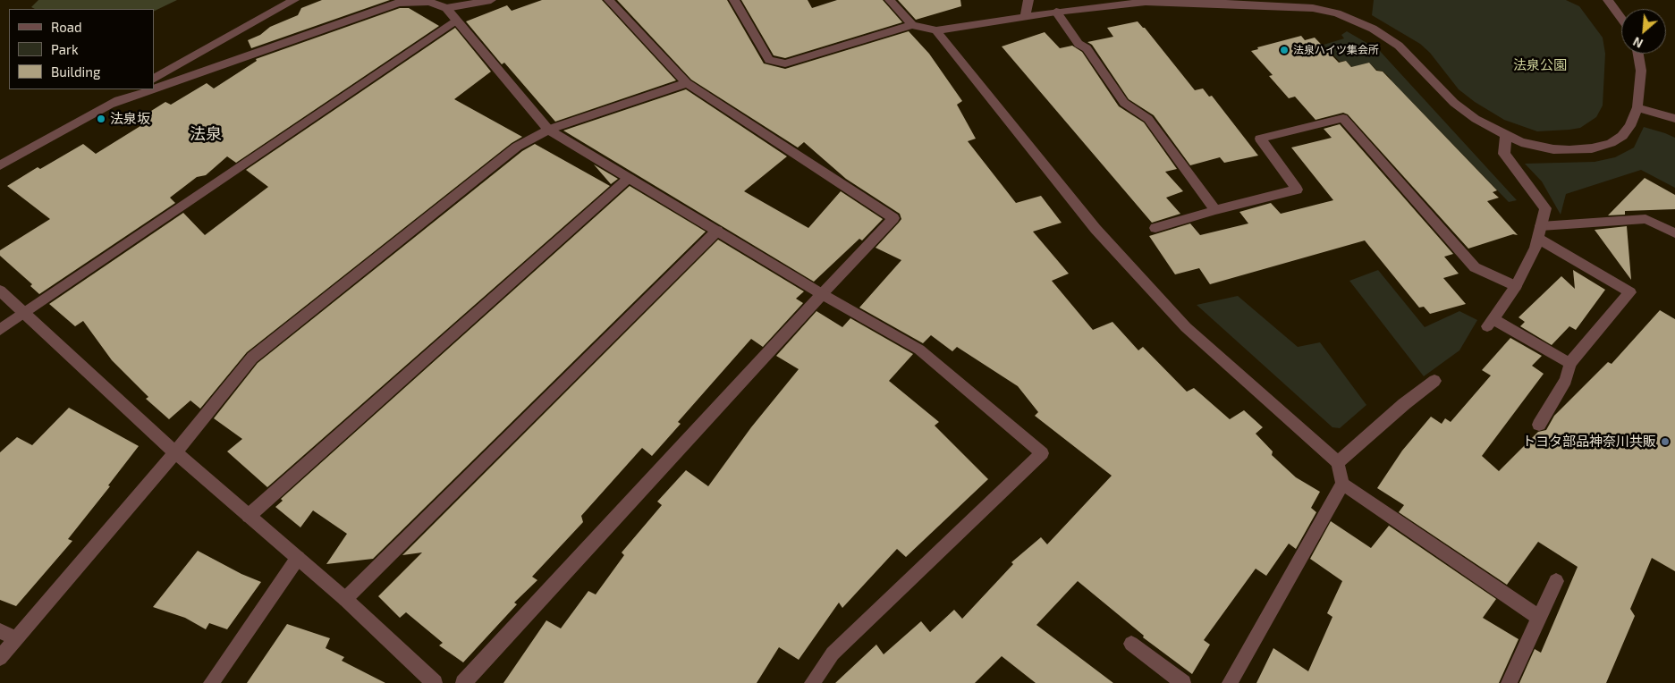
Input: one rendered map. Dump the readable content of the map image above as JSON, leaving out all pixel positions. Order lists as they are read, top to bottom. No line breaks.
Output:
{"districts":["法泉"],"parks":["法泉公園"],"places":["法泉ハイツ集会所","法泉坂","トヨタ部品神奈川共販"],"legend":["Road","Park","Building"],"north":"bottom left"}
